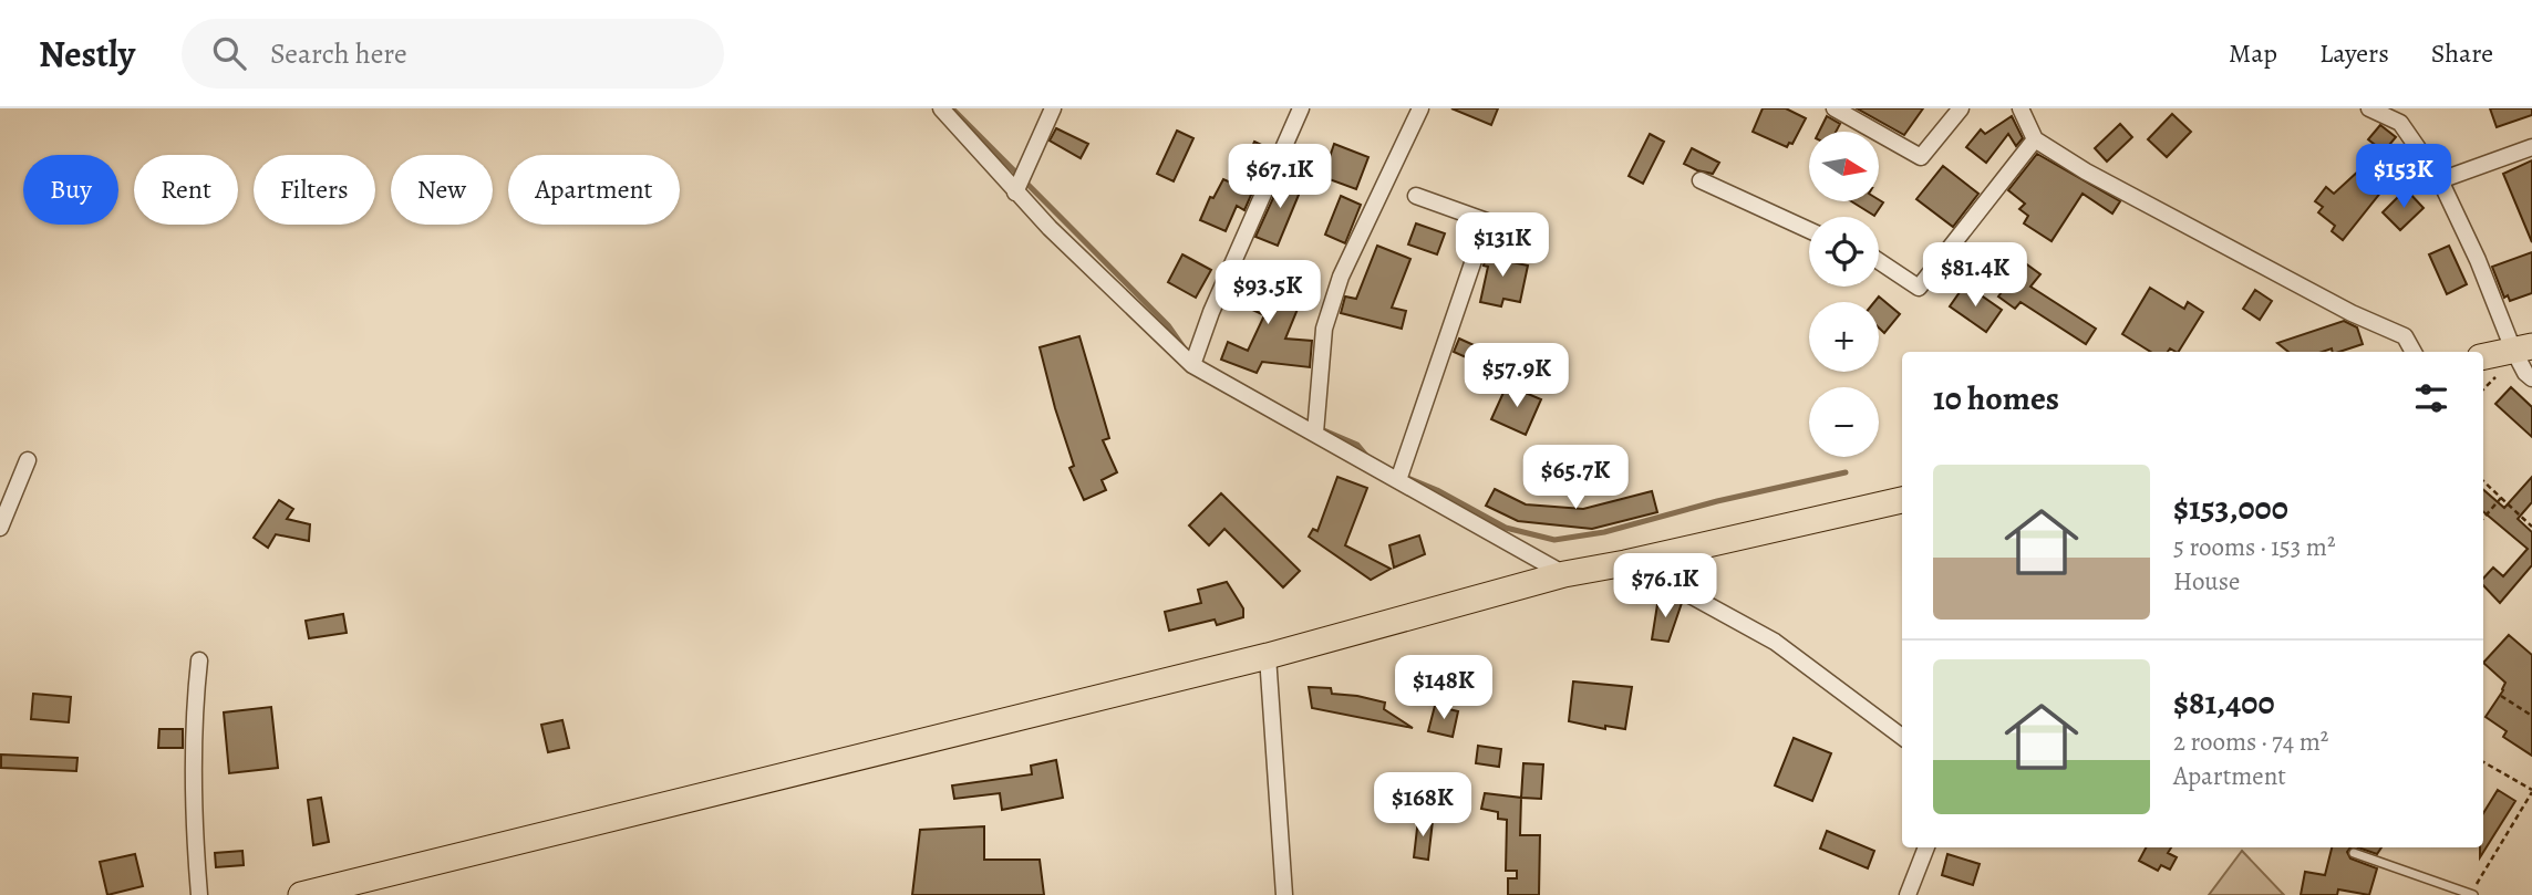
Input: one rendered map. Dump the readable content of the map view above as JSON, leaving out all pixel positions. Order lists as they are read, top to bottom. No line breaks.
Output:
{"north":"right","page":{"header":"Nestly","search":"Search here","nav":["Map","Layers","Share"],"map_buttons":["+","−"],"price":["$67.1K","$153K","$131K","$81.4K","$93.5K","$57.9K","$65.7K","$76.1K","$148K","$168K"],"chip":["Buy","Rent","Filters","New","Apartment"],"heading":"10 homes","list":[{"name":"$153,000","note":"5 rooms · 153 m² · House"},{"name":"$81,400","note":"2 rooms · 74 m² · Apartment"}]}}
